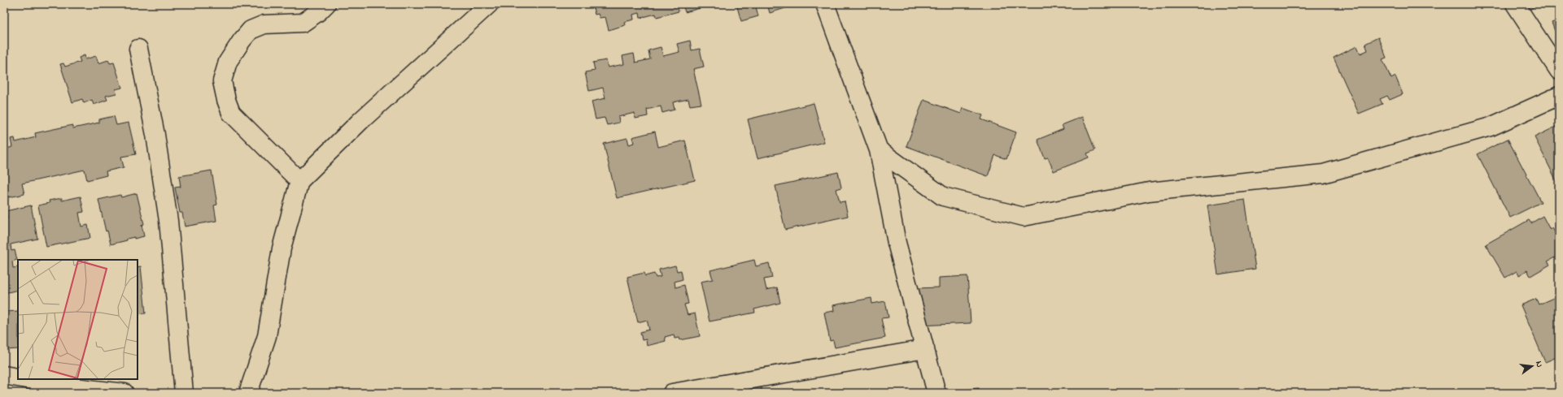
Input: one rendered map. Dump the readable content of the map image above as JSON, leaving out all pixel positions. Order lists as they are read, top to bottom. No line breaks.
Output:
{"north":"right"}
